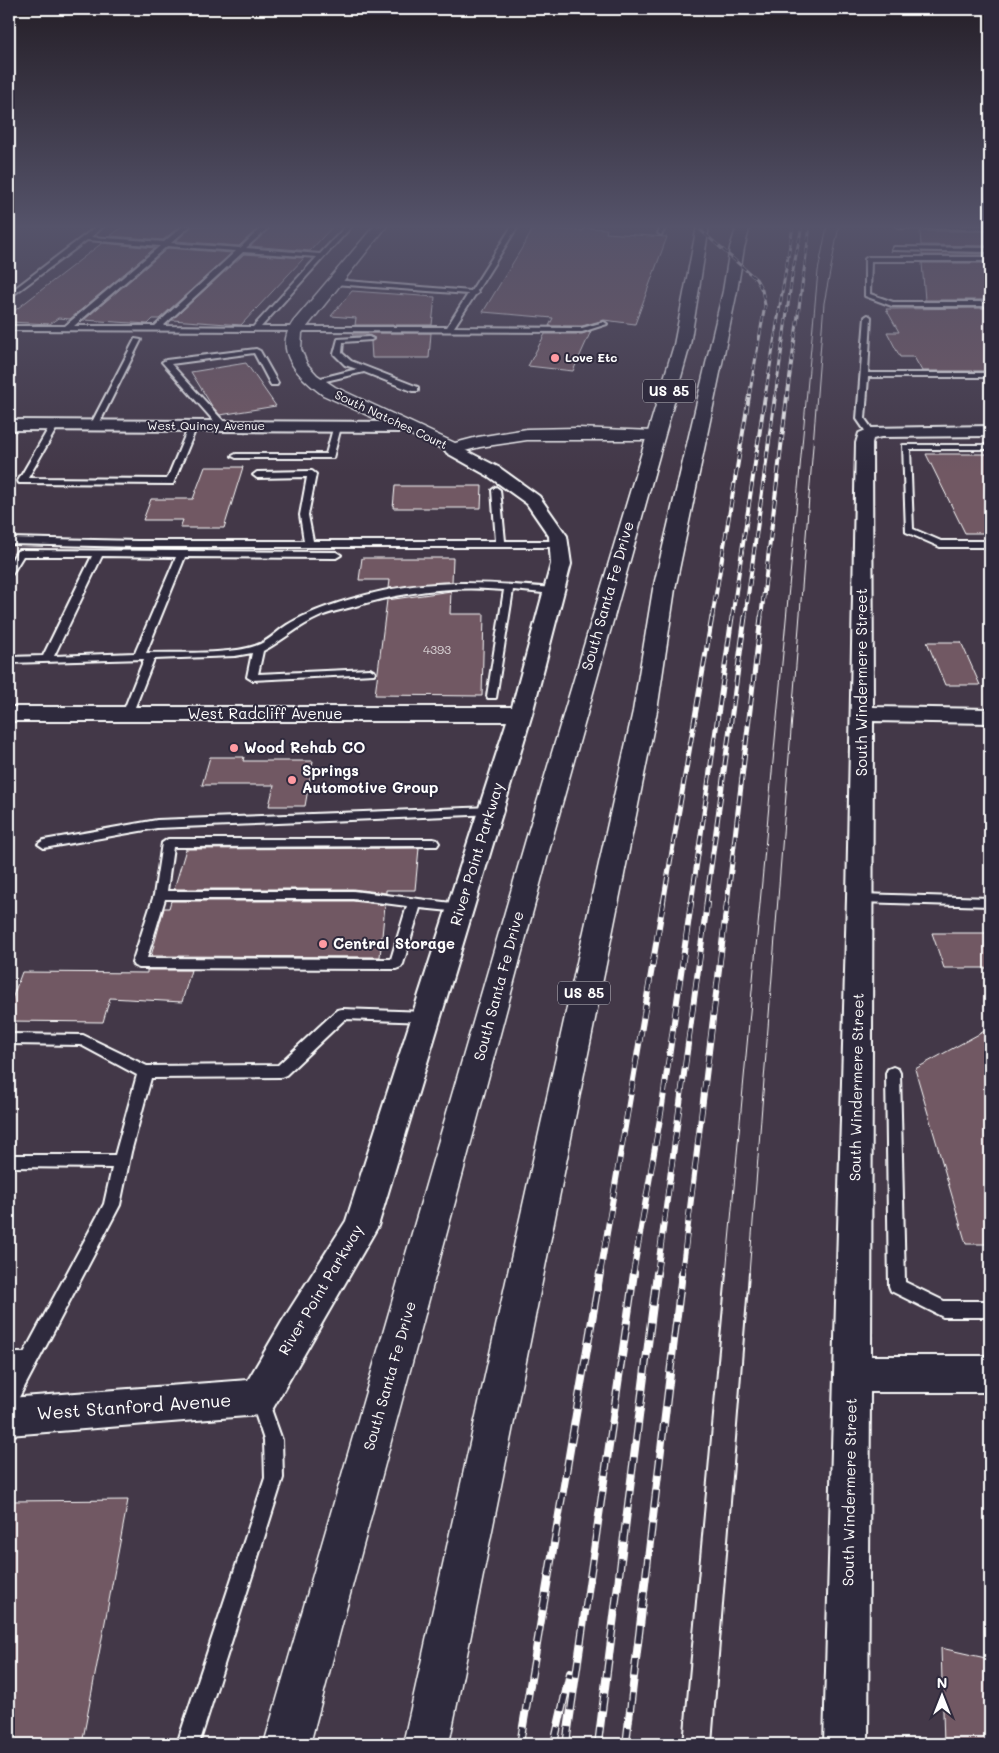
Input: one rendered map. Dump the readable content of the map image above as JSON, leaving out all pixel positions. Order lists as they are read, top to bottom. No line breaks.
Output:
{"streets":{"main road":["US 85","South Natches Court","South Santa Fe Drive"],"street":["West Quincy Avenue","South Windermere Street","West Radcliff Avenue","River Point Parkway","West Stanford Avenue"]},"crossings":[["South Natches Court","West Quincy Avenue"],["South Natches Court","River Point Parkway"],["West Radcliff Avenue","River Point Parkway"],["River Point Parkway","West Stanford Avenue"]],"places":["Love Etc","Wood Rehab CO","Springs Automotive Group","Central Storage"],"house_numbers":["4393"],"north":"top"}
